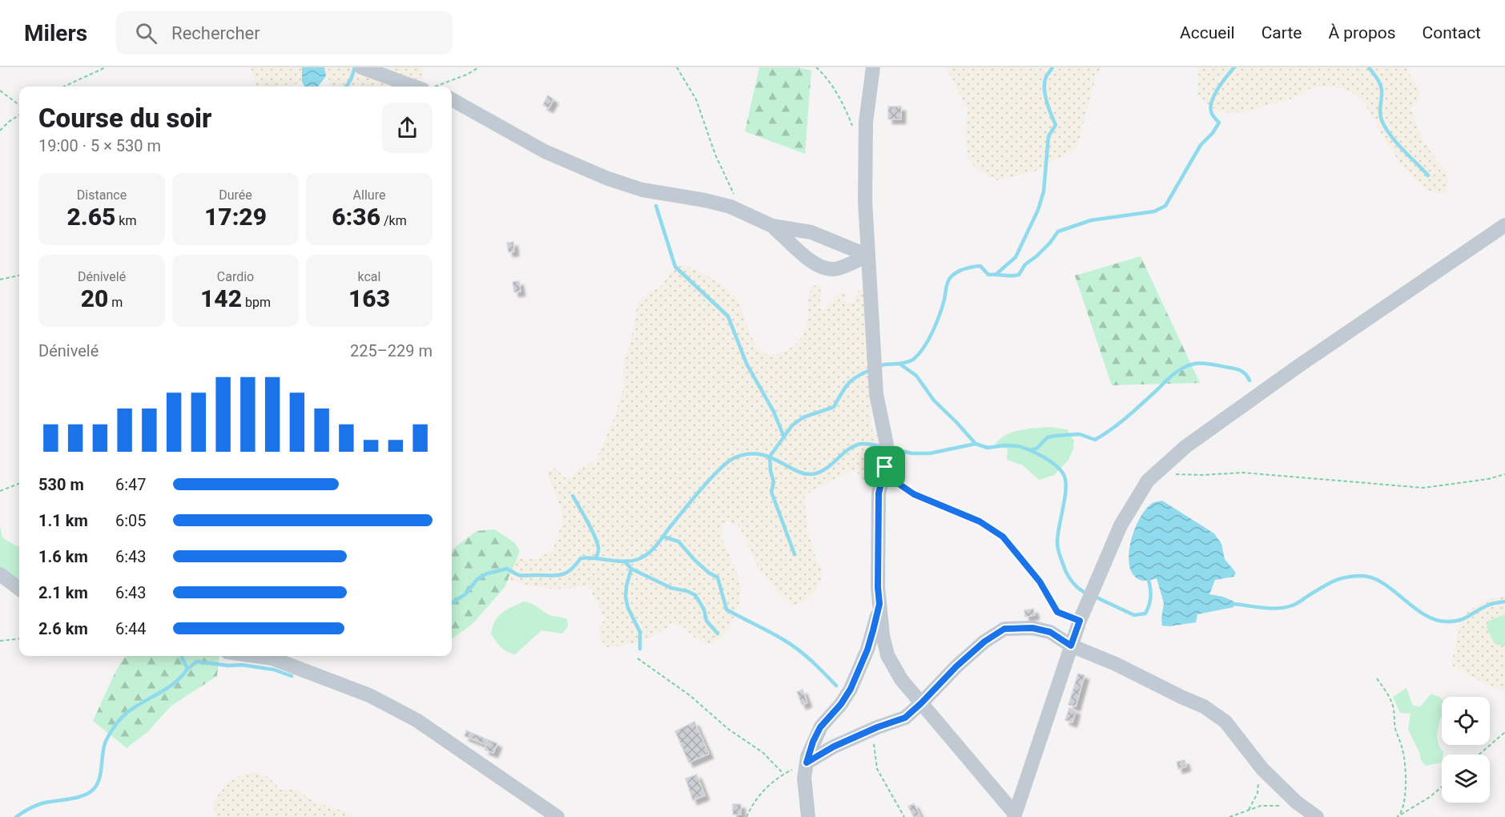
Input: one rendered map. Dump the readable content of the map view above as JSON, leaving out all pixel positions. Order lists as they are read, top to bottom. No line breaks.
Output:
{"page":{"header":"Milers","search":"Rechercher","nav":["Accueil","Carte","À propos","Contact"],"heading":["Course du soir","19:00 · 5 × 530 m"],"stats":[["Distance","2.65 km"],["Durée","17:29"],["Allure","6:36 /km"],["Dénivelé","20 m"],["Cardio","142 bpm"],["kcal","163"]],"chart":["Dénivelé","225–229 m"],"list":[{"name":"530 m","note":"6:47"},{"name":"1.1 km","note":"6:05"},{"name":"1.6 km","note":"6:43"},{"name":"2.1 km","note":"6:43"},{"name":"2.6 km","note":"6:44"}]}}
